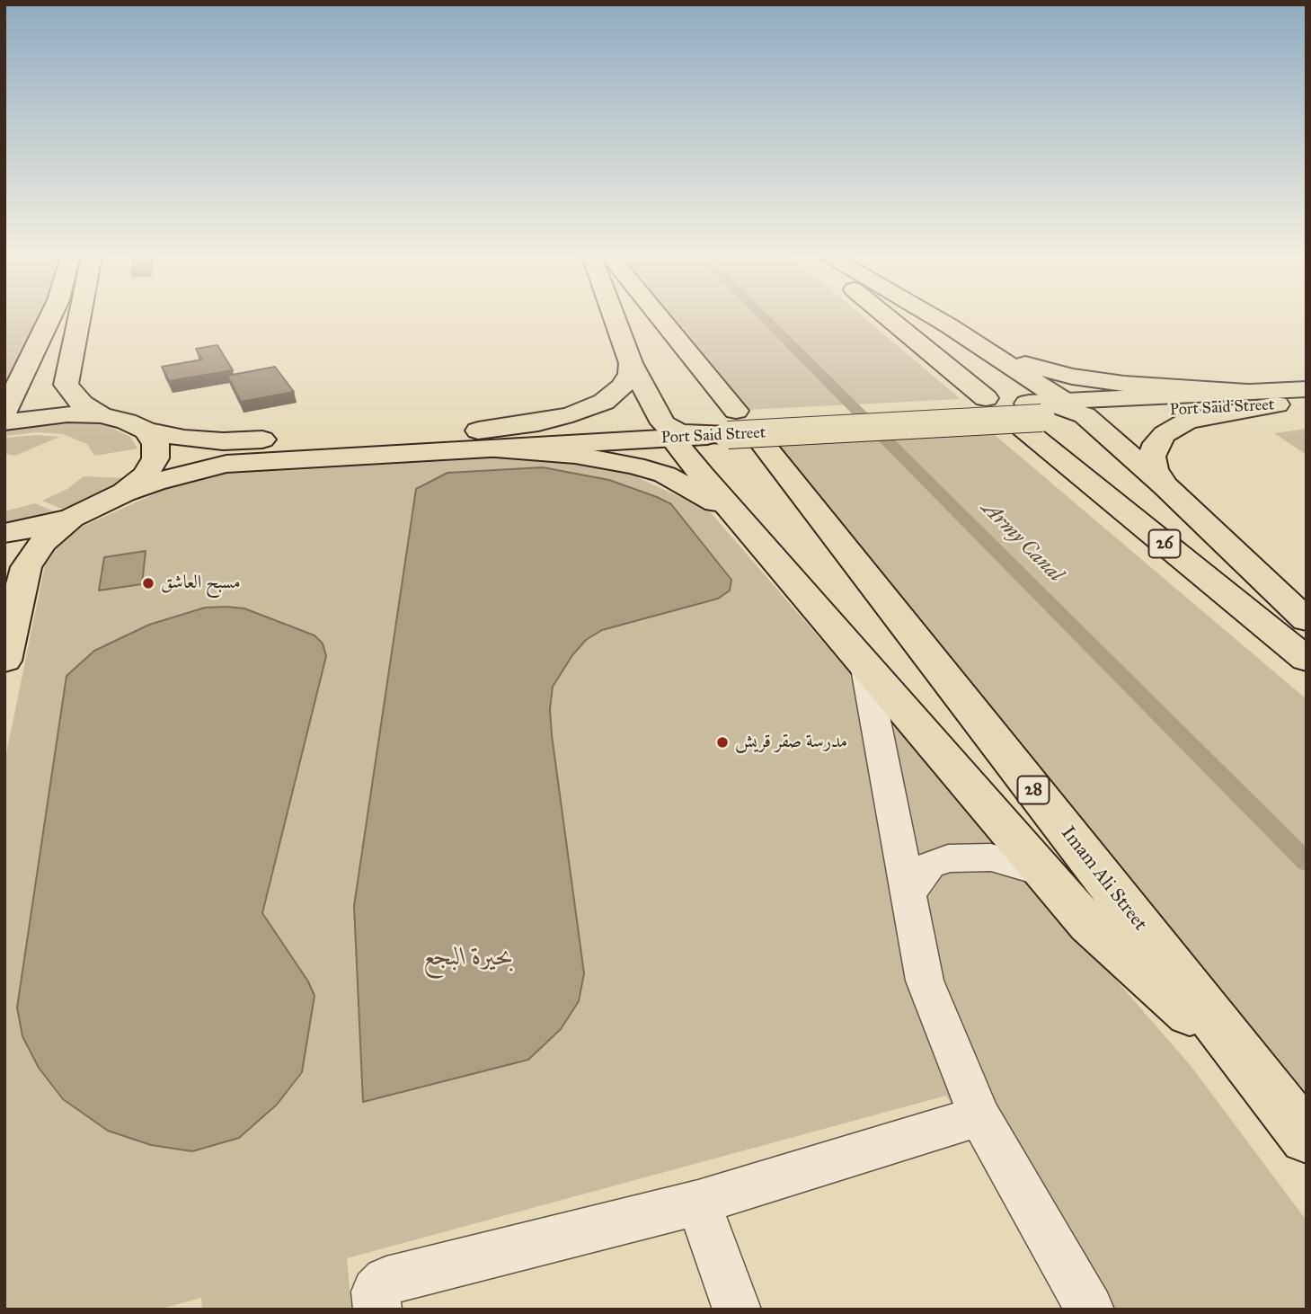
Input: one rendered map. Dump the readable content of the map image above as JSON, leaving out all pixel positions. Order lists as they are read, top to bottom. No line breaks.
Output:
{"streets":{"main road":["Port Said Street","26","28","Imam Ali Street"]},"crossings":[["Port Said Street","26"],["Port Said Street","Imam Ali Street"]],"water":["Army Canal","بحيرة البجع"],"places":["مسبح العاشق","مدرسة صقر قريش"]}
